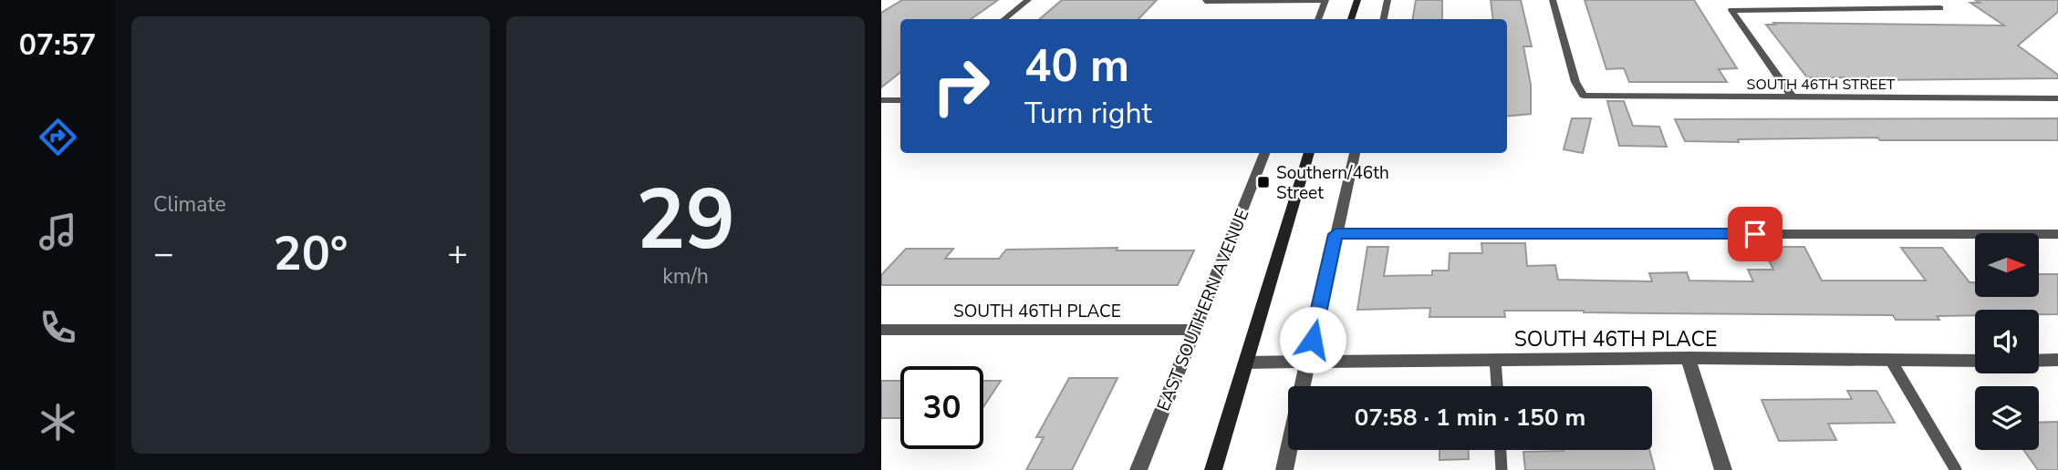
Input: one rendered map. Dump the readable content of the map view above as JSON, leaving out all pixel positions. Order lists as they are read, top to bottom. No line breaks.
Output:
{"streets":{"street":["SOUTH 46TH STREET","EAST SOUTHERN AVENUE","SOUTH 46TH PLACE"]},"crossings":[["EAST SOUTHERN AVENUE","SOUTH 46TH PLACE"]],"places":{"transit":["Southern/46th Street"]},"north":"right","page":{"tabs":"07:57","tile":["Climate",["29","km/h"]],"turn":["40 m","Turn right"],"heat":["−","20°","+"],"limit":"30","trip":"07:58 · 1 min · 150 m"}}
